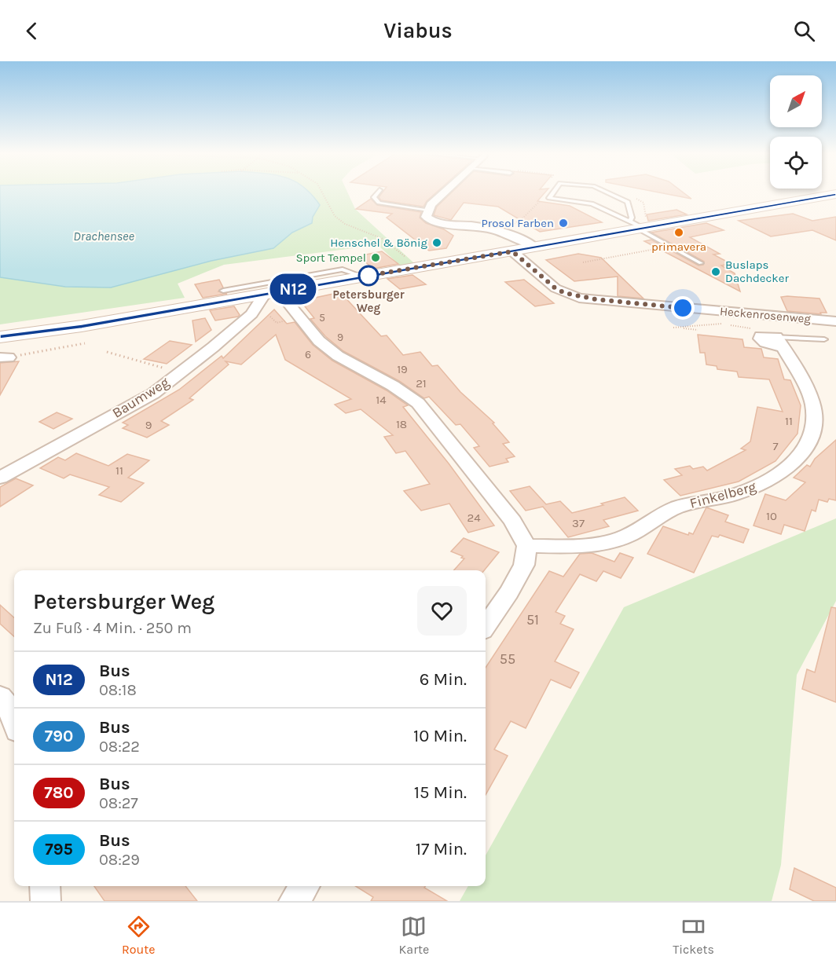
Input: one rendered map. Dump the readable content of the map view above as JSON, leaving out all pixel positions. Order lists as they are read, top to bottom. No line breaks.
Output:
{"streets":{"street":["Heckenrosenweg","Baumweg","Finkelberg"]},"water":["Drachensee"],"places":["Prosol Farben","primavera","Henschel & Bönig","Sport Tempel","Buslaps Dachdecker","Petersburger Weg"],"lines":["bus line N12"],"house_numbers":["5","9","6","19","21","14","11","18","9","7","11","10","24","37","51","55"],"north":"top right","page":{"header":"Viabus","on_map":"N12","heading":["Petersburger Weg","Zu Fuß · 4 Min. · 250 m"],"list":[{"mark":"N12","name":"Bus","note":"08:18","value":"6 Min."},{"mark":"790","name":"Bus","note":"08:22","value":"10 Min."},{"mark":"780","name":"Bus","note":"08:27","value":"15 Min."},{"mark":"795","name":"Bus","note":"08:29","value":"17 Min."}],"tabs":["Route","Karte","Tickets"]}}
